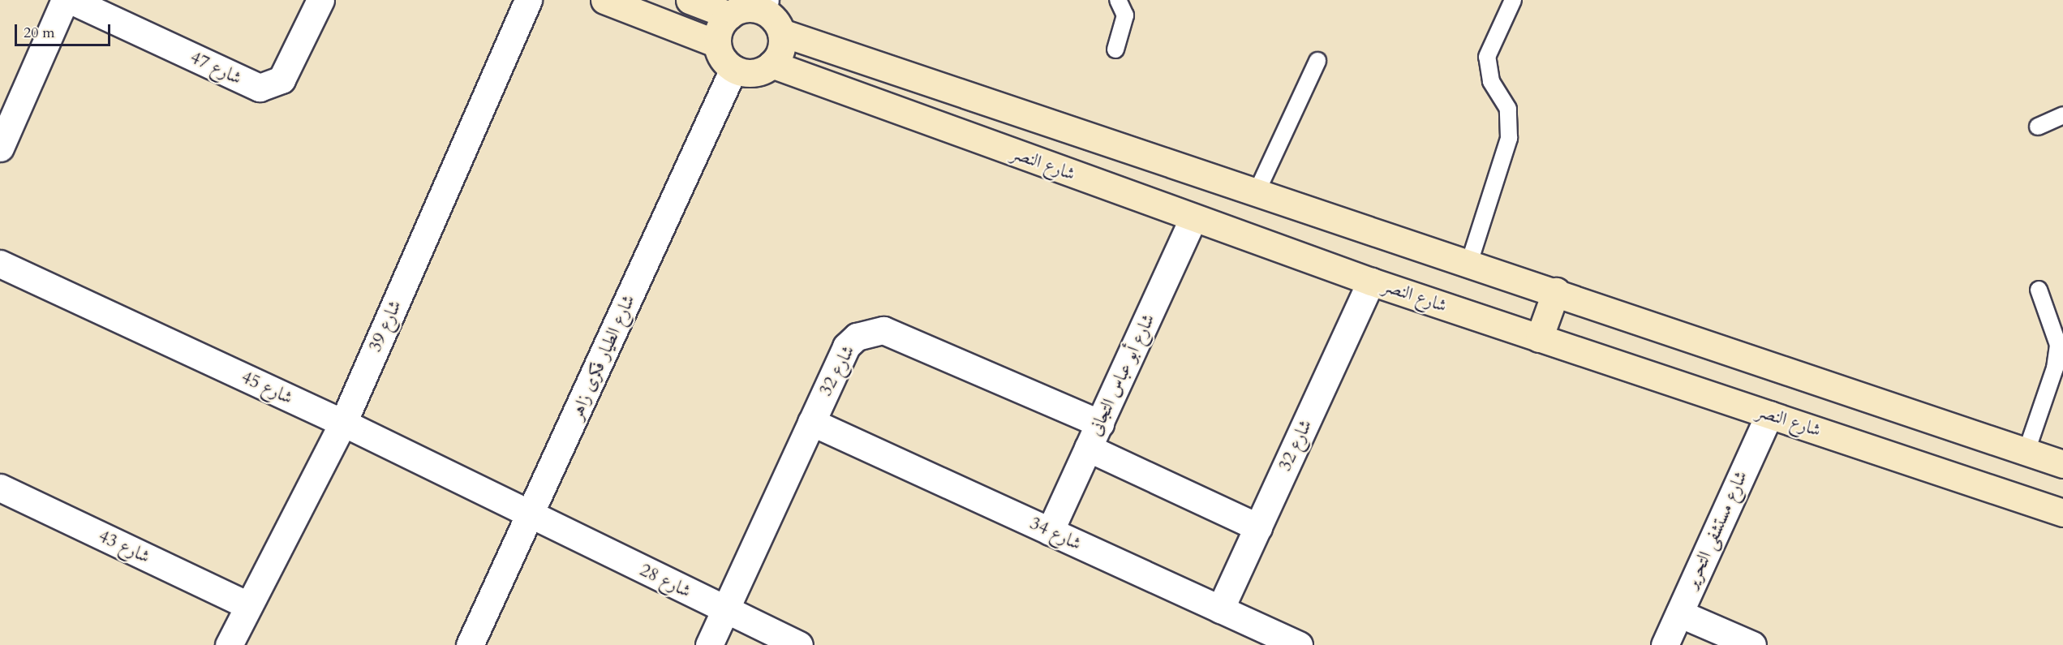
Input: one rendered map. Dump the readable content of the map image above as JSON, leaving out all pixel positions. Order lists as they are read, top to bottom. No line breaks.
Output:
{"streets":{"main road":["شارع النصر"],"street":["شارع 47","شارع 39","شارع الطيار فكرى زاهر","شارع 32","شارع أبو عباس التجانى","شارع 45","شارع مستشفى التحرير","شارع 34","شارع 43","شارع 28"]},"crossings":[["شارع النصر","شارع الطيار فكرى زاهر"],["شارع النصر","شارع 32"],["شارع النصر","شارع أبو عباس التجانى"],["شارع النصر","شارع مستشفى التحرير"],["شارع 39","شارع 45"],["شارع 39","شارع 43"],["شارع الطيار فكرى زاهر","شارع 45"],["شارع الطيار فكرى زاهر","شارع 28"],["شارع 32","شارع أبو عباس التجانى"],["شارع 32","شارع 34"],["شارع 32","شارع 28"],["شارع أبو عباس التجانى","شارع 34"],["شارع 45","شارع 28"]],"scale_bar":"20 m"}
